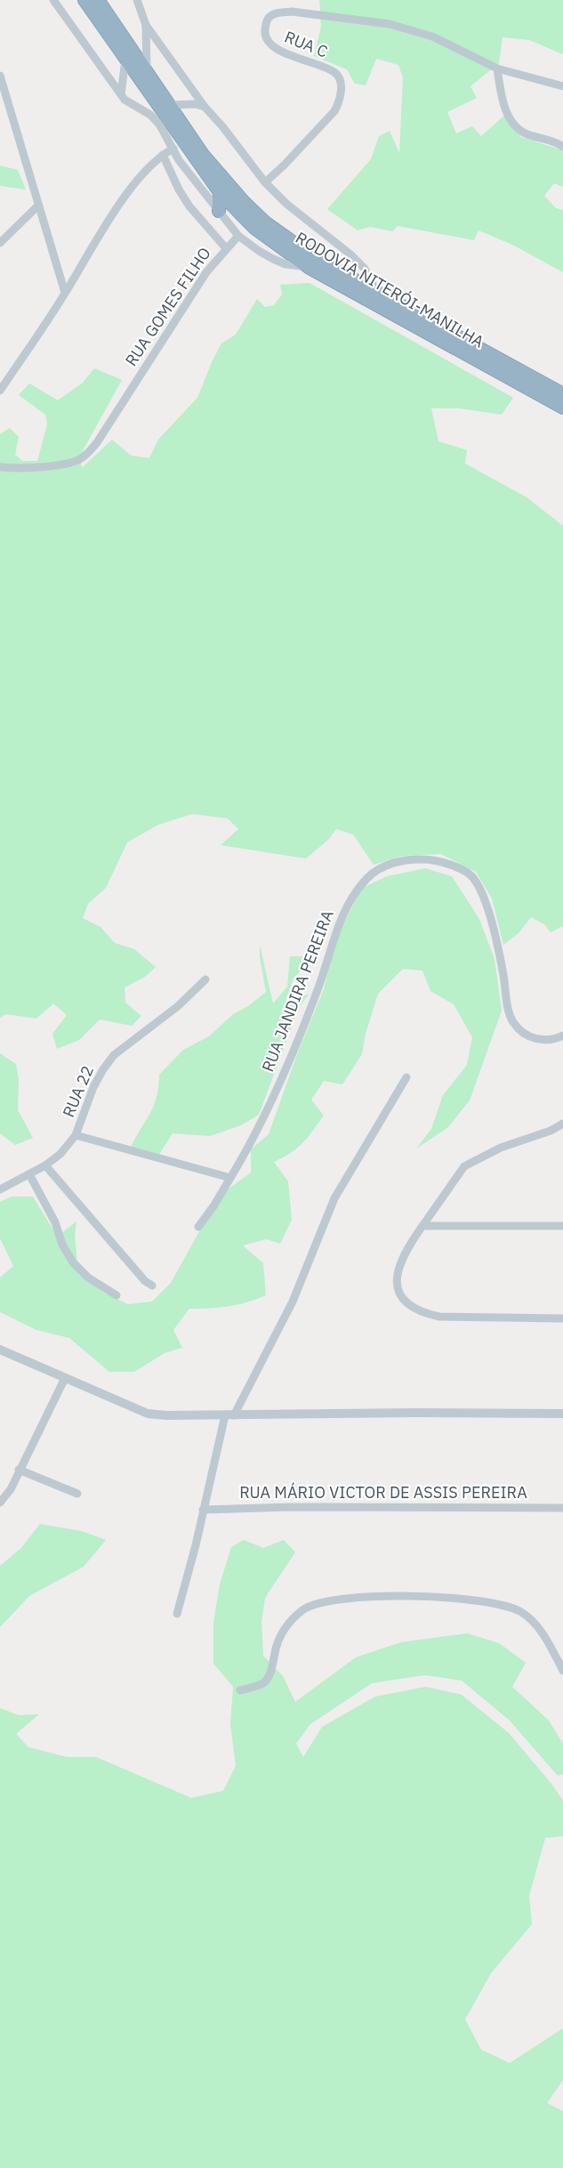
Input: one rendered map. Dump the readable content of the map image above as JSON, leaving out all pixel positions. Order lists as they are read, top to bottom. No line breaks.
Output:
{"streets":{"highway":["RODOVIA NITERÓI-MANILHA"],"street":["RUA C","RUA GOMES FILHO","RUA JANDIRA PEREIRA","RUA 22","RUA MÁRIO VICTOR DE ASSIS PEREIRA"]}}
